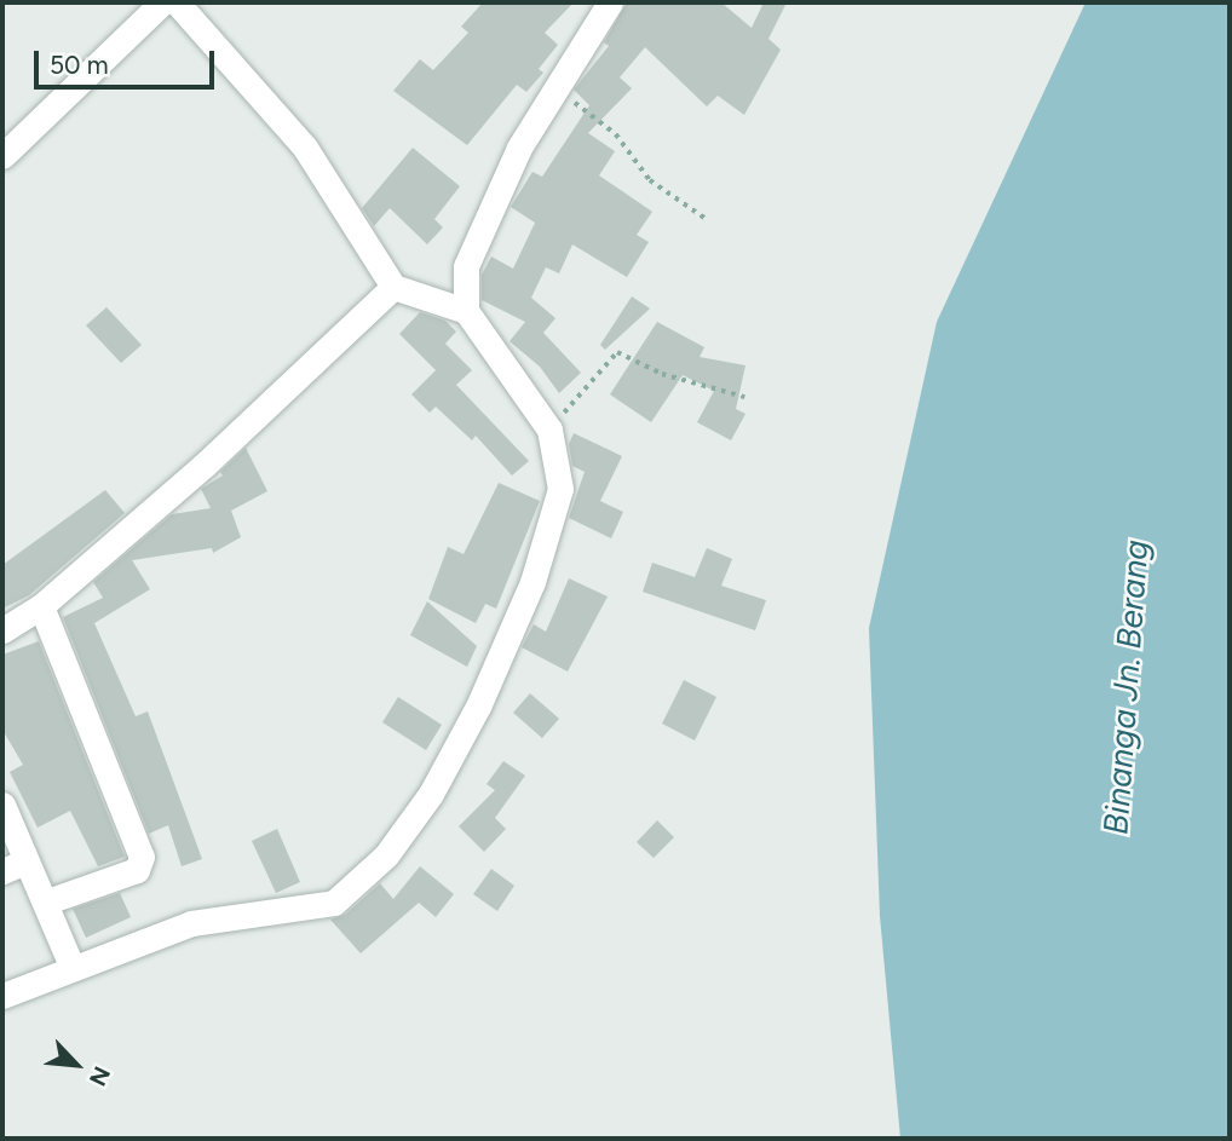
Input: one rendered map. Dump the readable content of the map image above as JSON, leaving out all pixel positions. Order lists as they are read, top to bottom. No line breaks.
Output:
{"water":["Binanga Jn. Berang"],"scale_bar":"50 m","north":"bottom right"}
